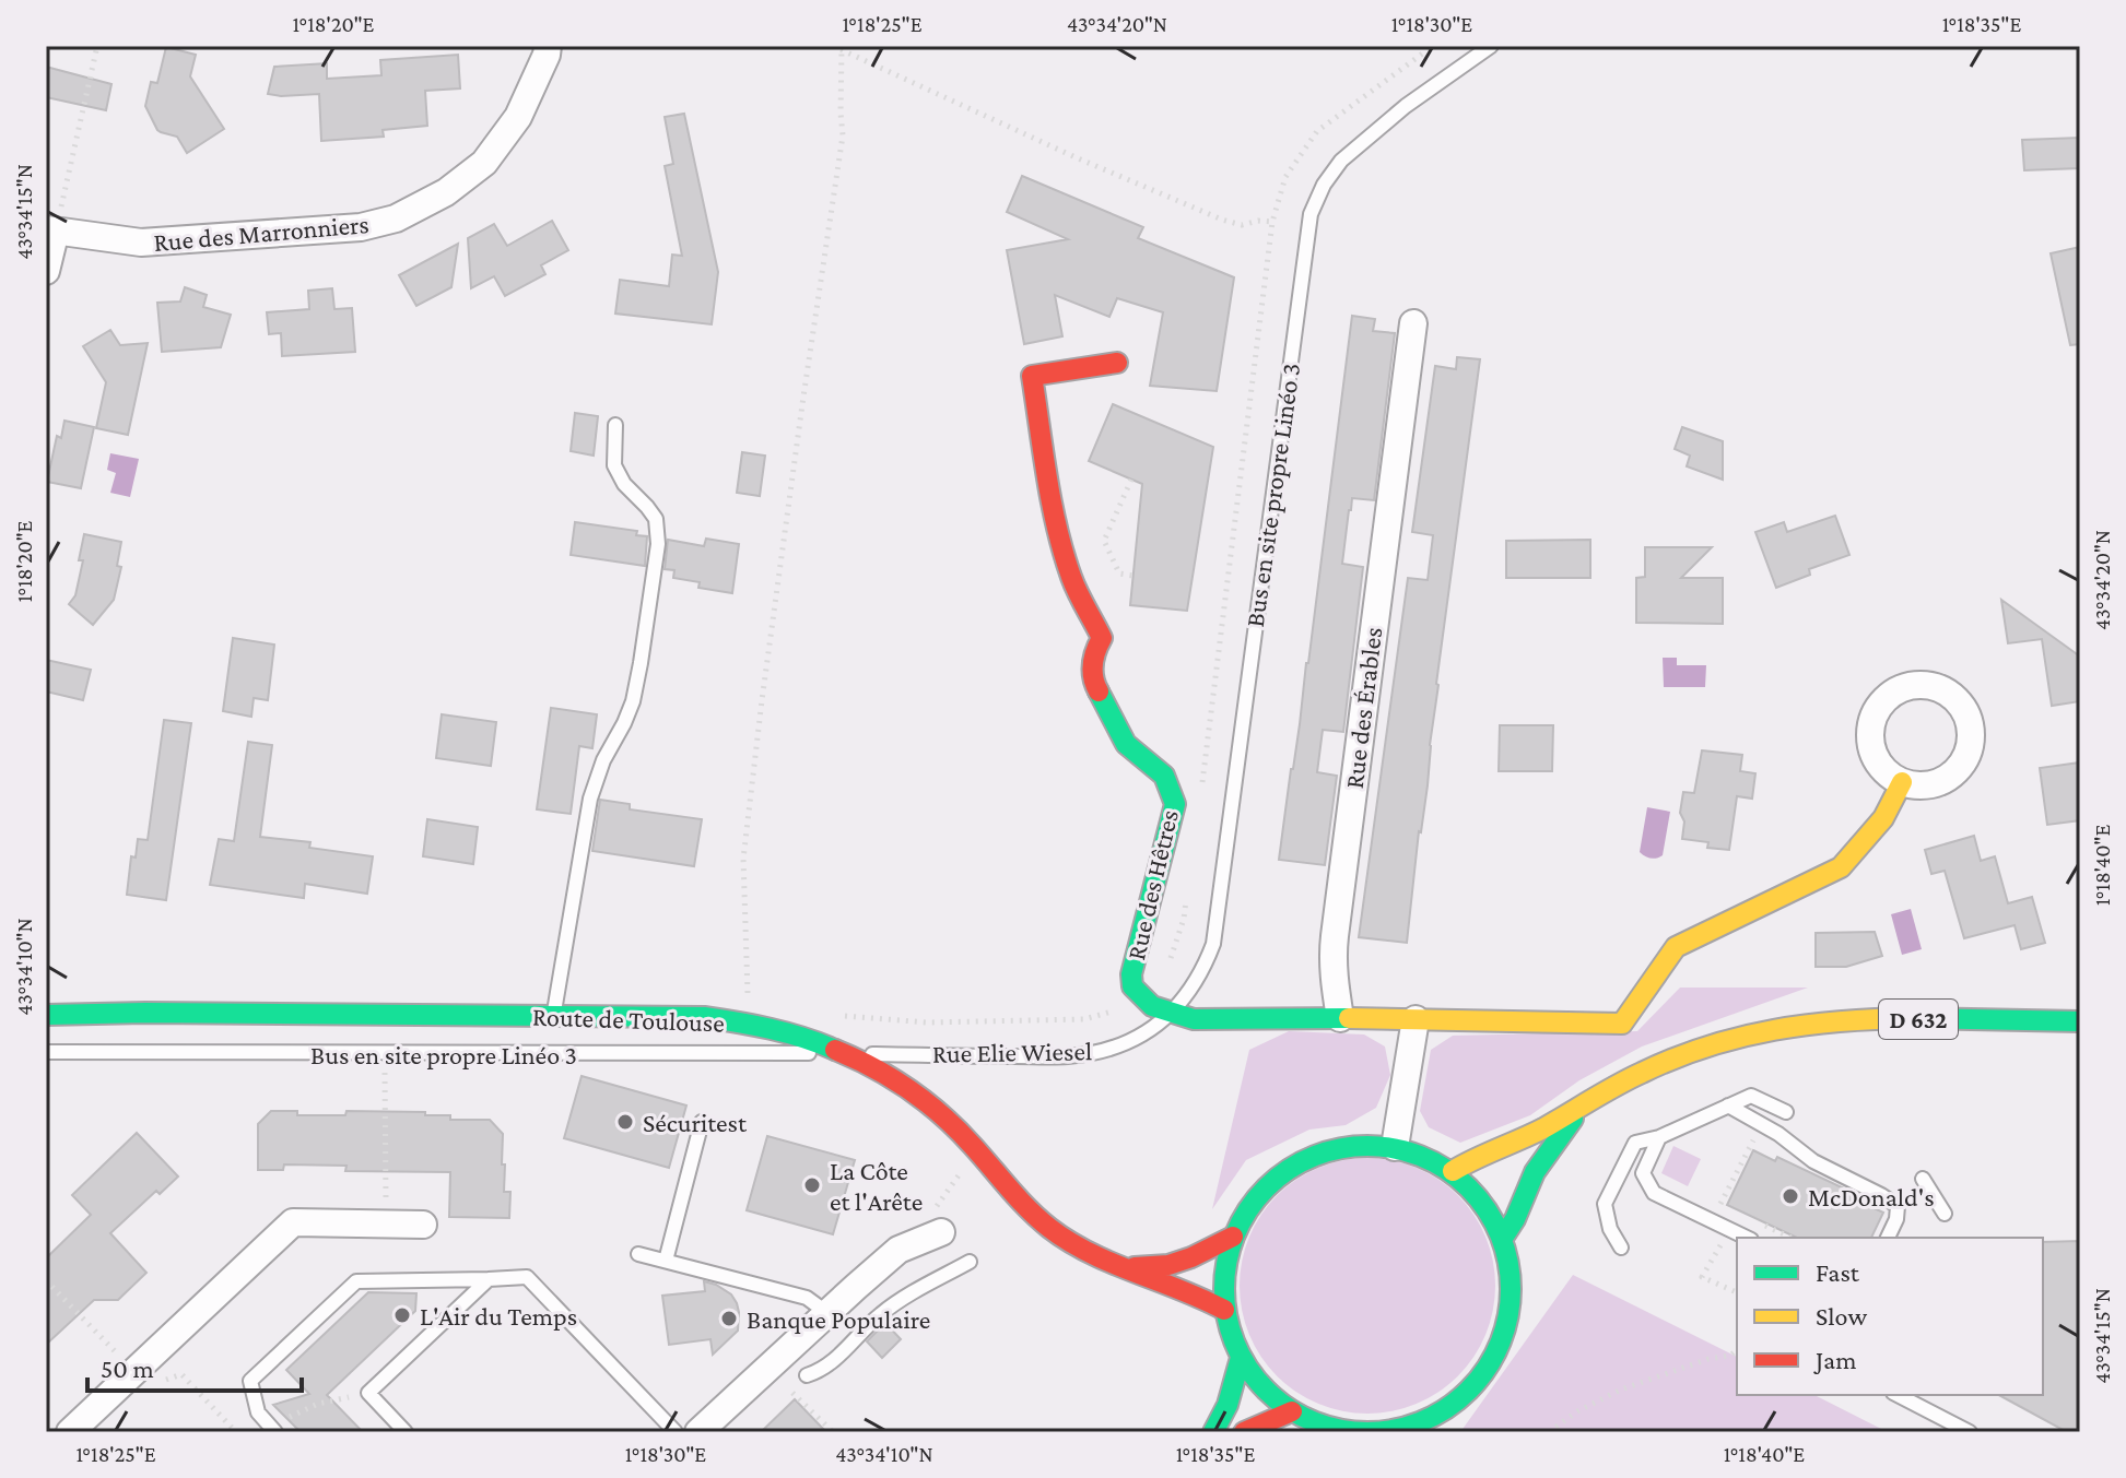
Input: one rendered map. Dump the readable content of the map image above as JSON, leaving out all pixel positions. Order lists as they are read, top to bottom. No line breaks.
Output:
{"streets":{"street":["Rue des Marronniers","Rue des Érables","Rue des Hêtres","Route de Toulouse","D 632"],"lane":["Bus en site propre Linéo 3","Rue Elie Wiesel"]},"crossings":[["Bus en site propre Linéo 3","Rue des Hêtres"],["Bus en site propre Linéo 3","Route de Toulouse"],["Bus en site propre Linéo 3","Rue Elie Wiesel"],["Rue des Érables","Rue des Hêtres"],["Rue des Hêtres","Rue Elie Wiesel"],["Route de Toulouse","D 632"],["Route de Toulouse","Rue Elie Wiesel"]],"places":["Sécuritest","La Côte et l'Arête","McDonald's","L'Air du Temps","Banque Populaire"],"legend":["Fast","Slow","Jam"],"scale_bar":"50 m","coordinates":["1°18'20\"E","1°18'25\"E","43°34'20\"N","1°18'30\"E","1°18'35\"E","43°34'15\"N","1°18'40\"E","43°34'10\"N"]}
